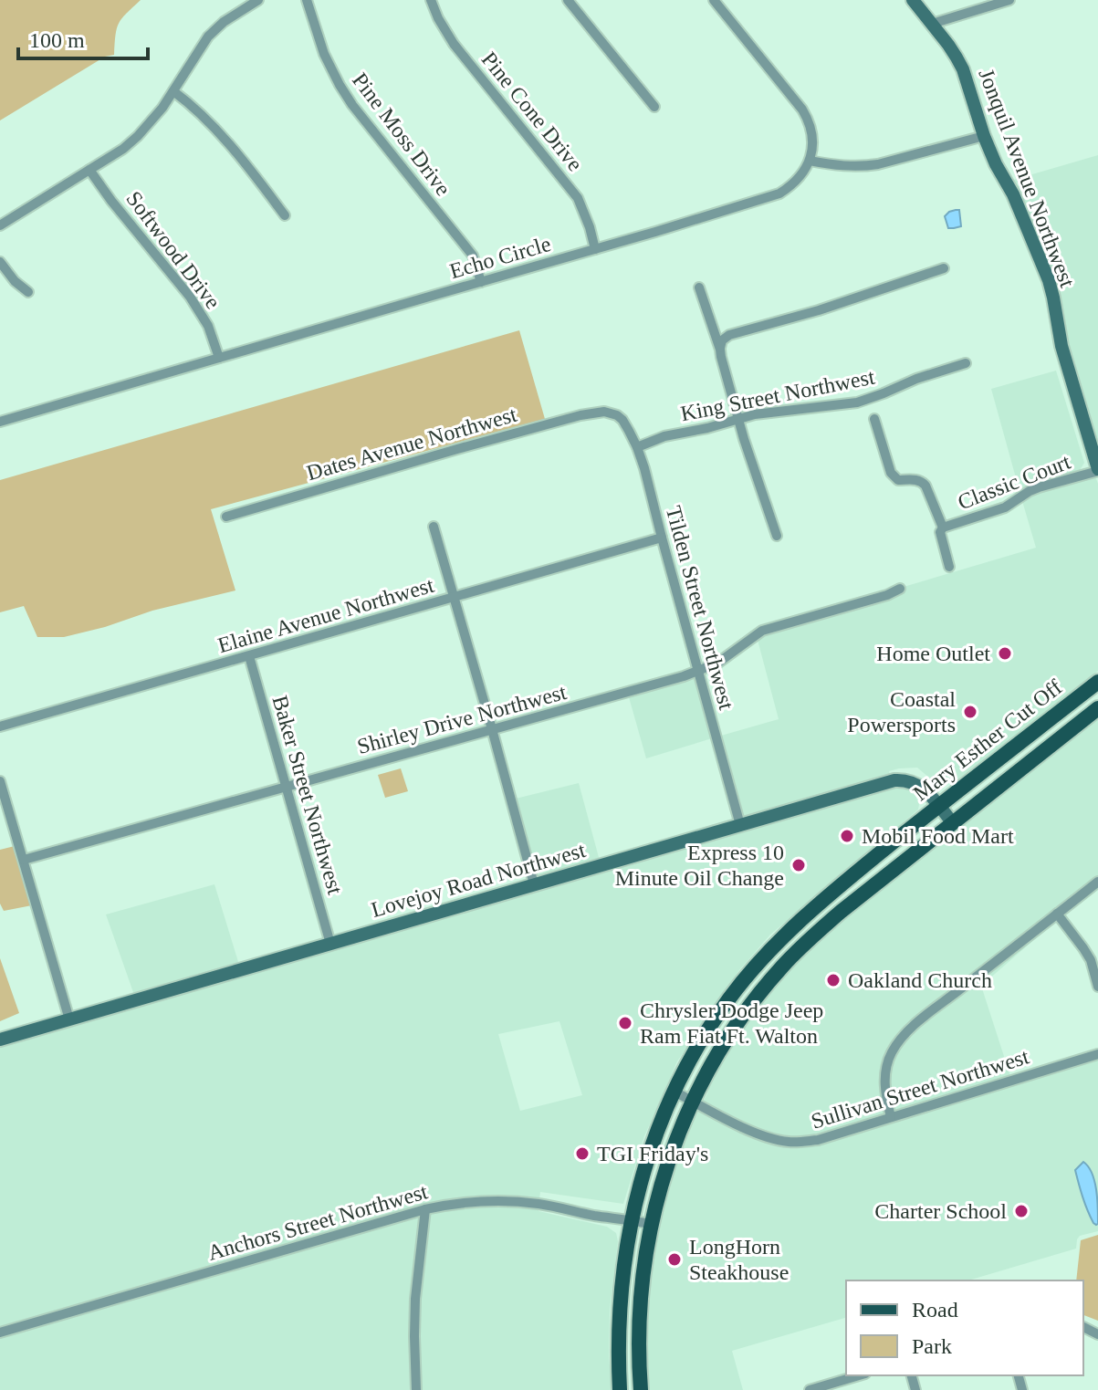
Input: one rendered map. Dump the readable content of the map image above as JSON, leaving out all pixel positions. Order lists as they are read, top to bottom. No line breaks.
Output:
{"streets":{"main road":["Mary Esther Cut Off"],"street":["Pine Cone Drive","Pine Moss Drive","Jonquil Avenue Northwest","Softwood Drive","Echo Circle","King Street Northwest","Dates Avenue Northwest","Classic Court","Tilden Street Northwest","Elaine Avenue Northwest","Shirley Drive Northwest","Baker Street Northwest","Lovejoy Road Northwest","Sullivan Street Northwest","Anchors Street Northwest"]},"crossings":[["Pine Cone Drive","Echo Circle"],["Pine Moss Drive","Echo Circle"],["Jonquil Avenue Northwest","Classic Court"],["Softwood Drive","Echo Circle"],["King Street Northwest","Tilden Street Northwest"],["Dates Avenue Northwest","Tilden Street Northwest"],["Tilden Street Northwest","Elaine Avenue Northwest"],["Tilden Street Northwest","Shirley Drive Northwest"],["Tilden Street Northwest","Lovejoy Road Northwest"],["Elaine Avenue Northwest","Baker Street Northwest"],["Shirley Drive Northwest","Baker Street Northwest"],["Mary Esther Cut Off","Lovejoy Road Northwest"],["Mary Esther Cut Off","Sullivan Street Northwest"],["Mary Esther Cut Off","Anchors Street Northwest"],["Baker Street Northwest","Lovejoy Road Northwest"]],"places":["Home Outlet","Coastal Powersports","Mobil Food Mart","Express 10 Minute Oil Change","Oakland Church","Chrysler Dodge Jeep Ram Fiat Ft. Walton","TGI Friday's","Charter School","LongHorn Steakhouse"],"legend":["Road","Park"],"scale_bar":"100 m"}
